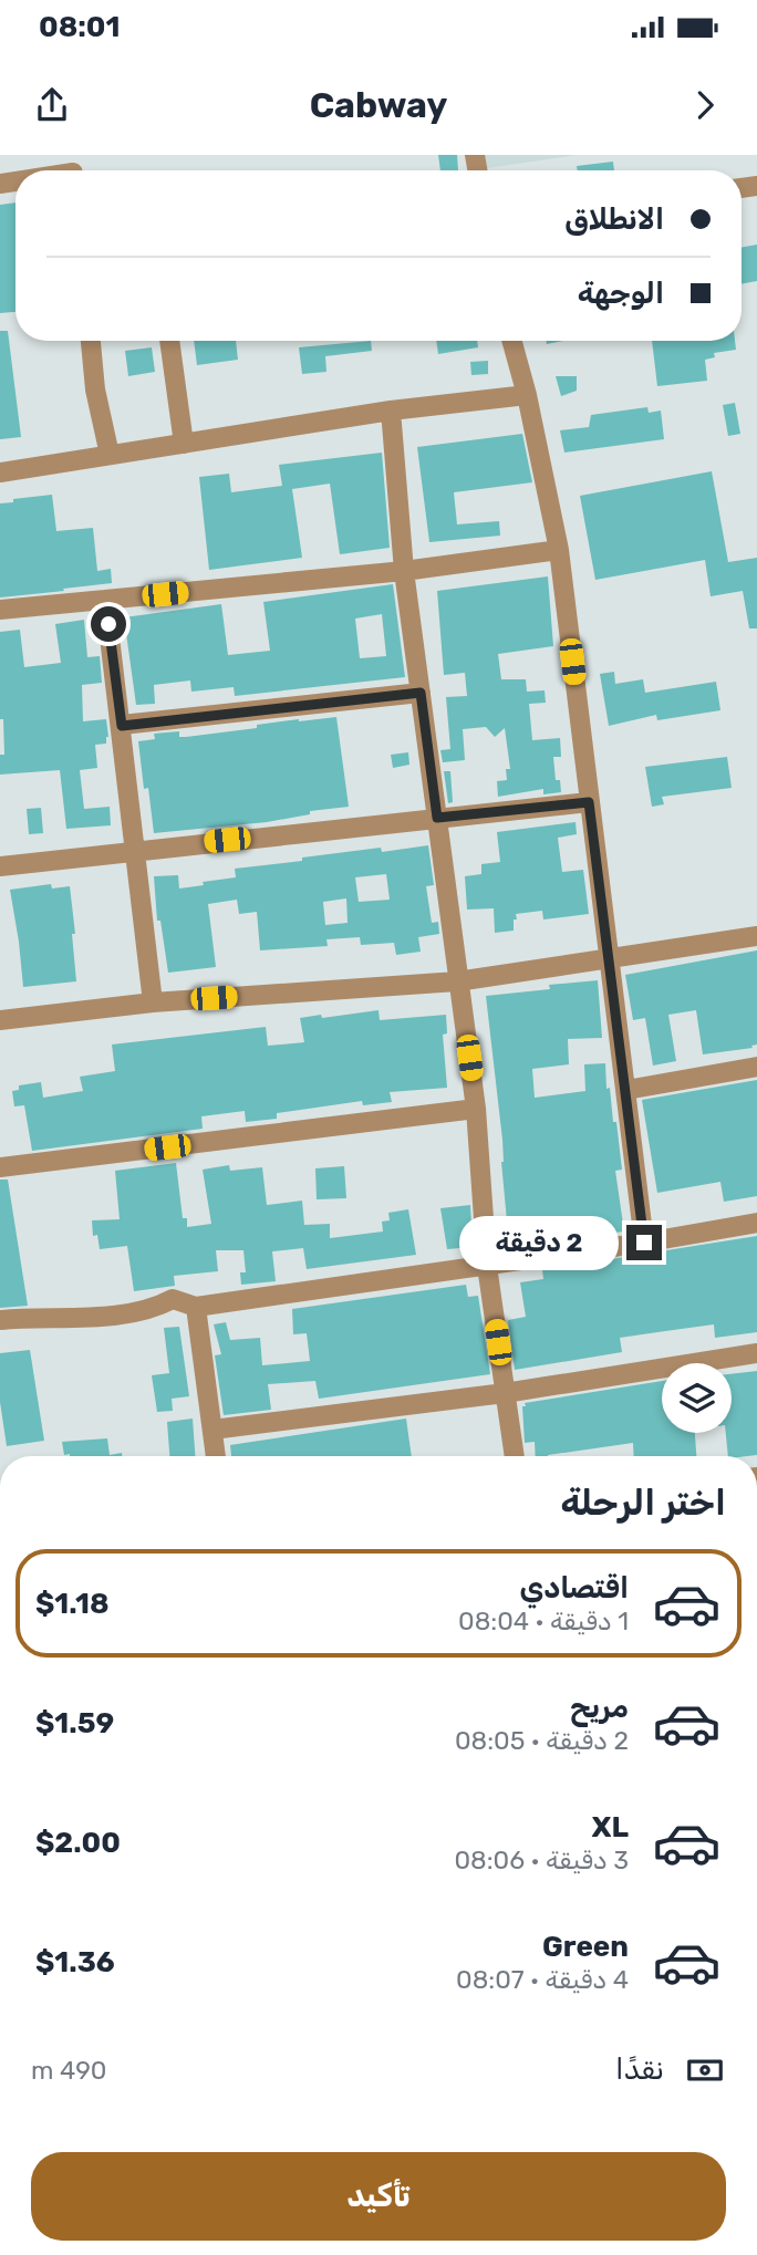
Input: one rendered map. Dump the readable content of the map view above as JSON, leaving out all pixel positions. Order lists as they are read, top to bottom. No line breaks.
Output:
{"page":{"status":"08:01","header":"Cabway","banner":["الانطلاق","الوجهة"],"bubble":"2 دقيقة","heading":"اختر الرحلة","list":[{"name":"اقتصادي","note":"1 دقيقة · 08:04","value":"$1.18"},{"name":"مريح","note":"2 دقيقة · 08:05","value":"$1.59"},{"name":"XL","note":"3 دقيقة · 08:06","value":"$2.00"},{"name":"Green","note":"4 دقيقة · 08:07","value":"$1.36"}],"pay":["نقدًا","490 m"],"buttons":"تأكيد"}}
